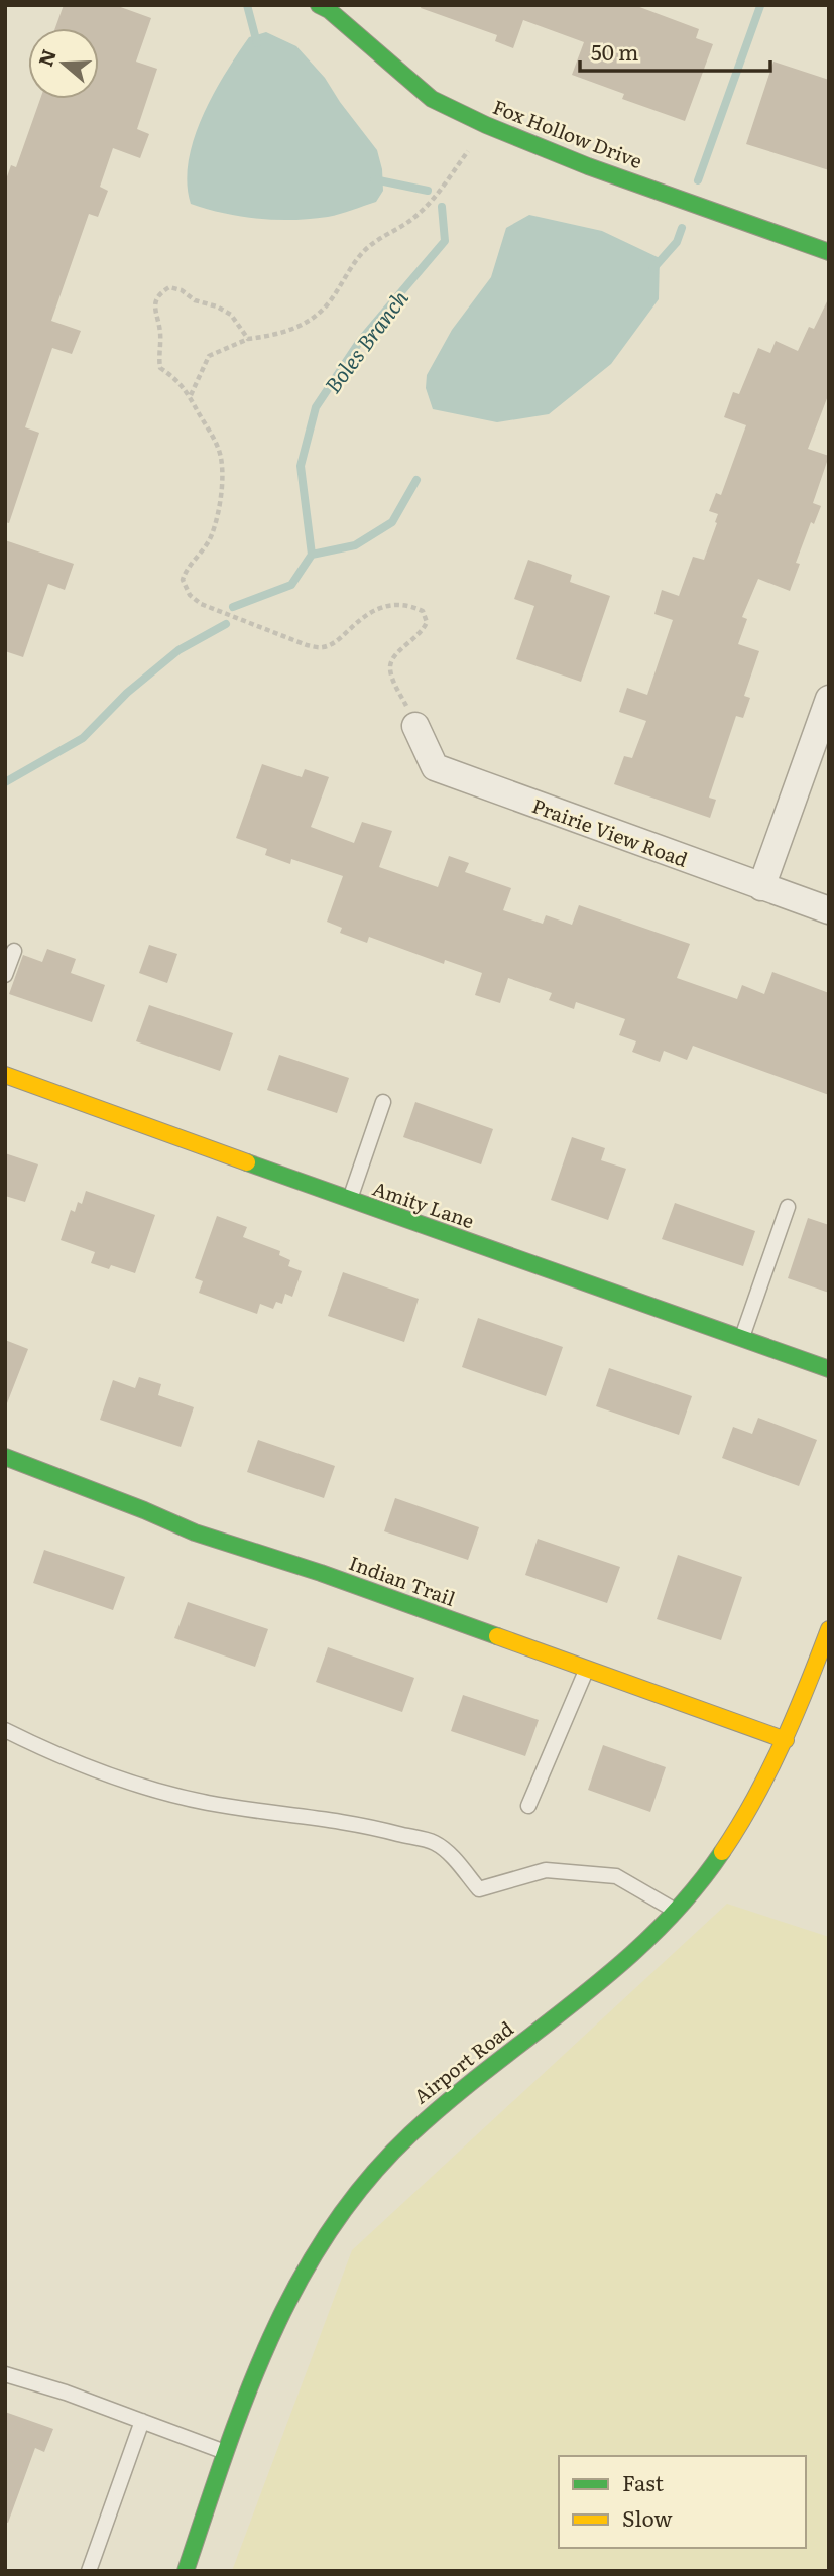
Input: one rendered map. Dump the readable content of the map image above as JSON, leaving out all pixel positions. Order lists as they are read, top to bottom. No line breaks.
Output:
{"streets":{"street":["Fox Hollow Drive","Prairie View Road","Amity Lane","Indian Trail","Airport Road"]},"crossings":[["Indian Trail","Airport Road"]],"water":["Boles Branch"],"legend":["Fast","Slow"],"scale_bar":"50 m","north":"left"}
